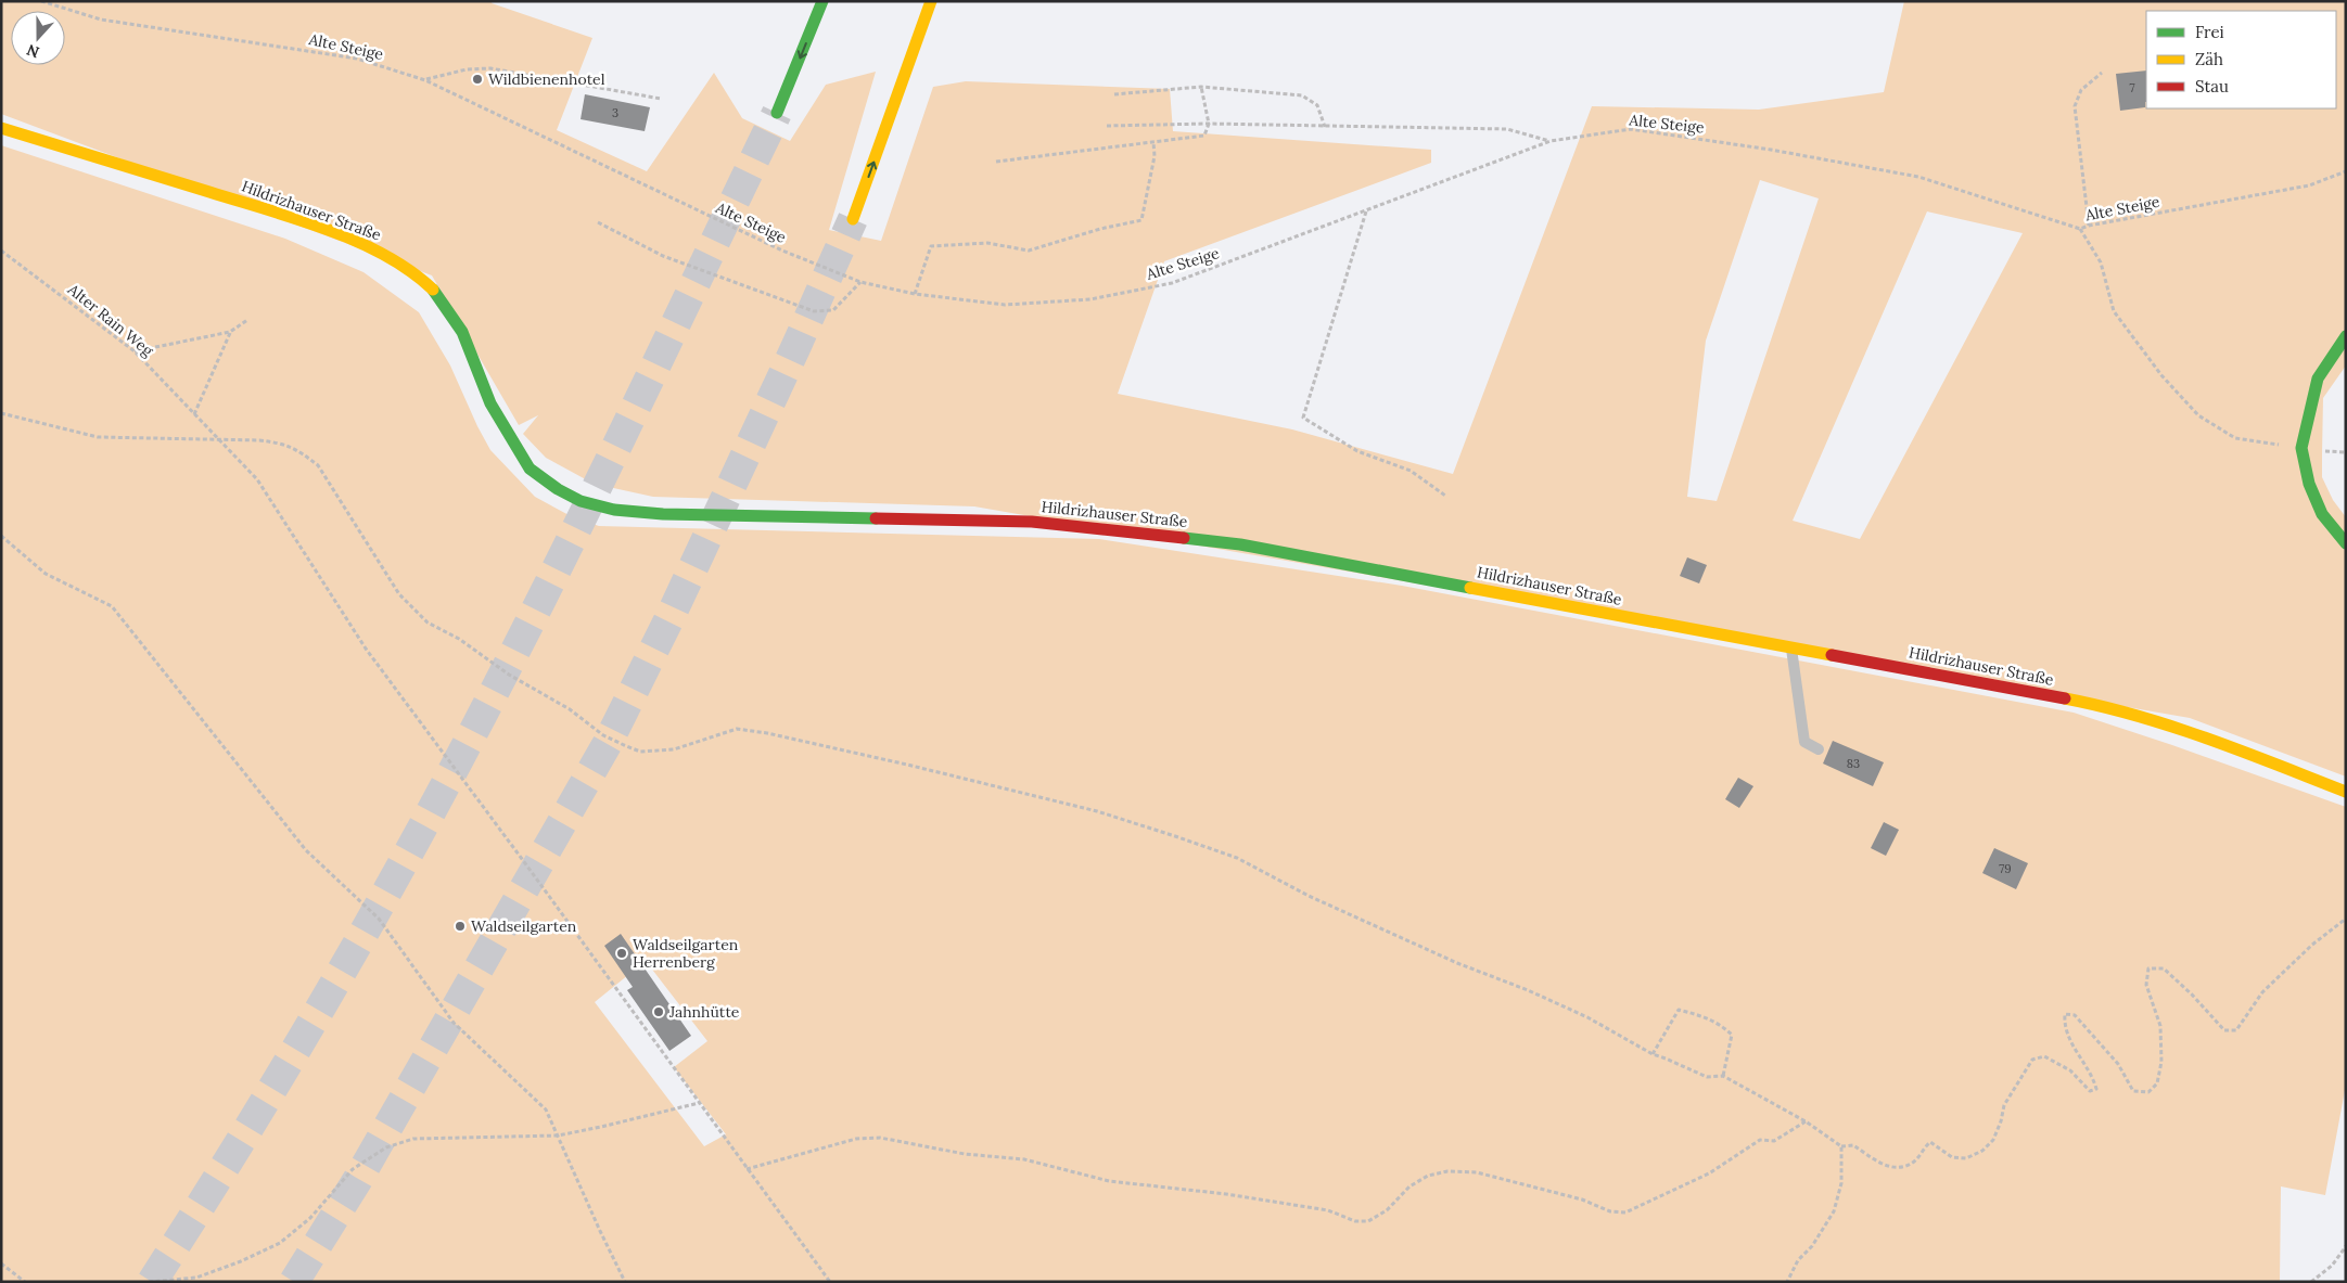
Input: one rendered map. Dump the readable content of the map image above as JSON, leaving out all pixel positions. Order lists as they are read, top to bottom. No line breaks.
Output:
{"streets":{"main road":["Hildrizhauser Straße"],"path":["Alte Steige","Alter Rain Weg"]},"places":["Wildbienenhotel","Waldseilgarten","Waldseilgarten Herrenberg","Jahnhütte"],"house_numbers":["7","3","83","79"],"legend":["Frei","Zäh","Stau"],"north":"bottom"}
